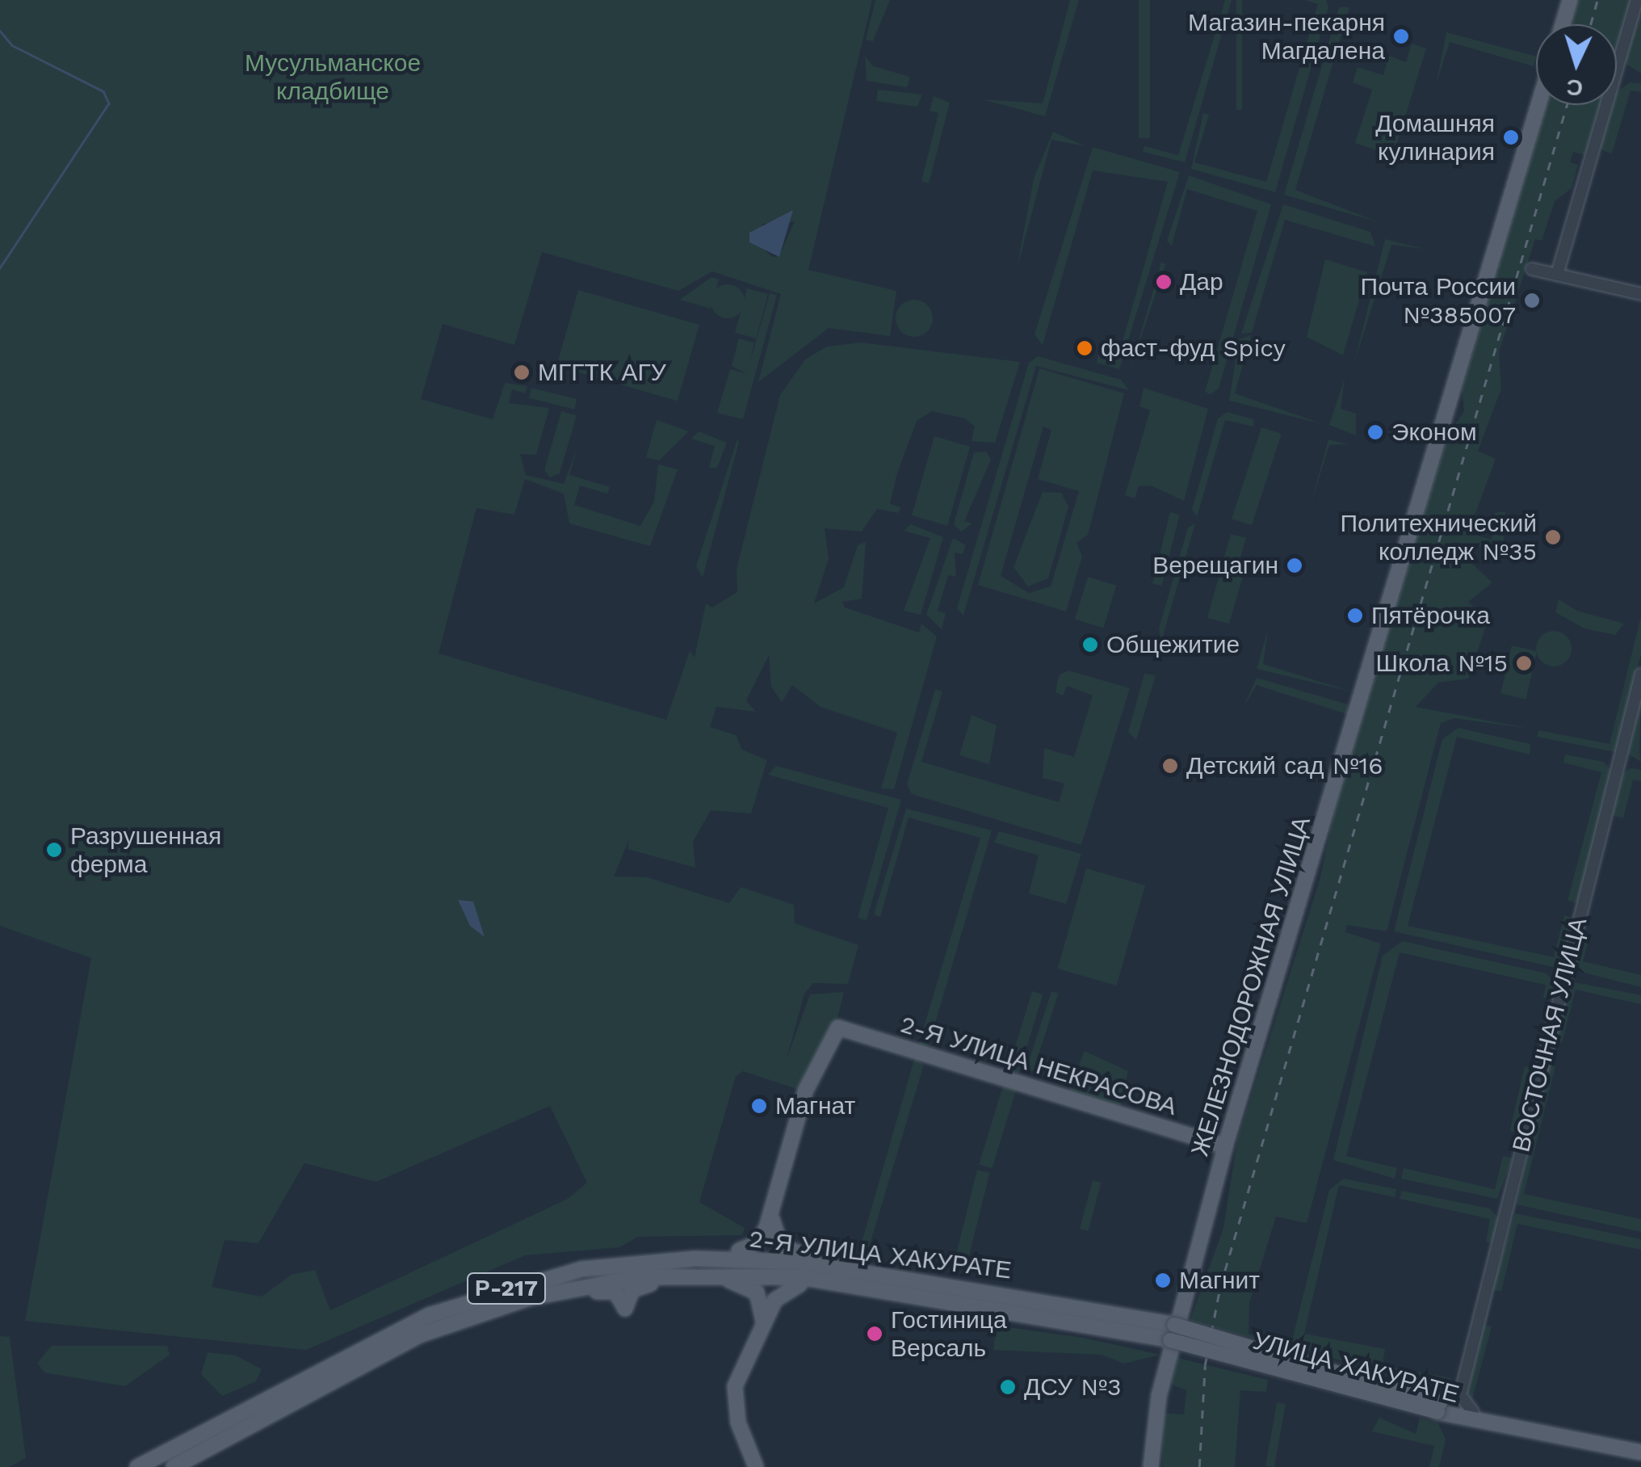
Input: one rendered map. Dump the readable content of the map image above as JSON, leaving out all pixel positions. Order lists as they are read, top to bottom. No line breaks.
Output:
{"streets":{"main road":["ЖЕЛЕЗНОДОРОЖНАЯ УЛИЦА","2-Я УЛИЦА НЕКРАСОВА","2-Я УЛИЦА ХАКУРАТЕ","Р-217","УЛИЦА ХАКУРАТЕ"],"street":["ВОСТОЧНАЯ УЛИЦА"]},"crossings":[["ЖЕЛЕЗНОДОРОЖНАЯ УЛИЦА","2-Я УЛИЦА НЕКРАСОВА"],["2-Я УЛИЦА НЕКРАСОВА","2-Я УЛИЦА ХАКУРАТЕ"],["2-Я УЛИЦА ХАКУРАТЕ","УЛИЦА ХАКУРАТЕ"]],"parks":["Мусульманское кладбище"],"places":["Магазин-пекарня Магдалена","Домашняя кулинария","Дар","Почта России №385007","фаст-фуд Spicy","МГГТК АГУ","Эконом","Политехнический колледж №35","Верещагин","Пятёрочка","Общежитие","Школа №15","Детский сад №16","Разрушенная ферма","Магнат","Магнит","Гостиница Версаль","ДСУ №3"],"north":"bottom"}
